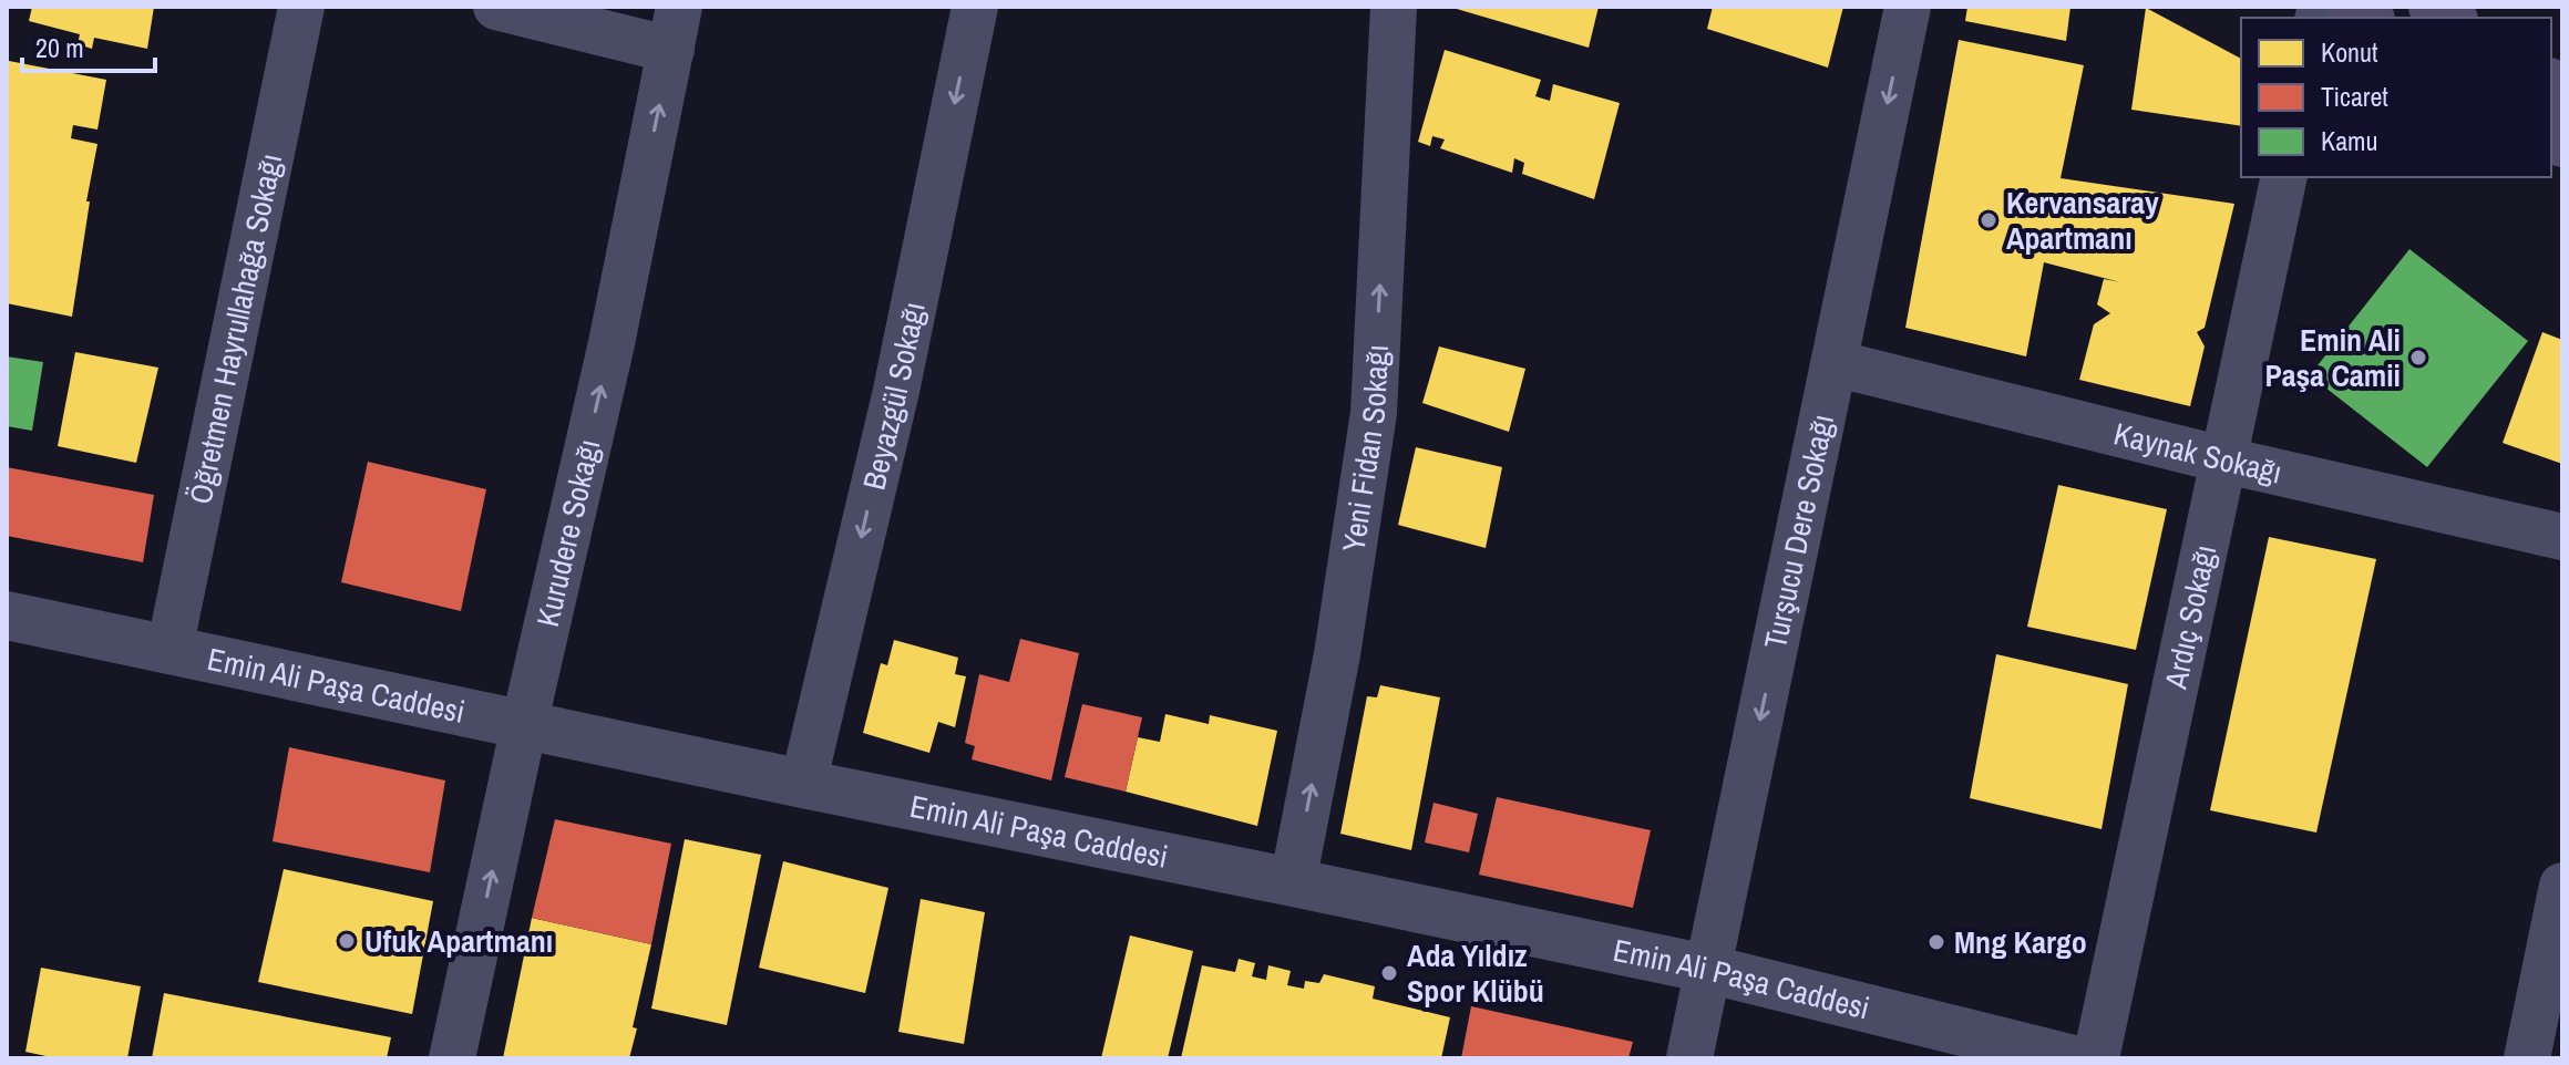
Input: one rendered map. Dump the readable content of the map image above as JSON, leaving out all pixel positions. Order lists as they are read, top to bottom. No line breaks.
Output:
{"streets":{"street":["Öğretmen Hayrullahağa Sokağı","Beyazgül Sokağı","Yeni Fidan Sokağı","Kaynak Sokağı","Kurudere Sokağı","Turşucu Dere Sokağı","Ardıç Sokağı","Emin Ali Paşa Caddesi"]},"crossings":[["Öğretmen Hayrullahağa Sokağı","Emin Ali Paşa Caddesi"],["Beyazgül Sokağı","Emin Ali Paşa Caddesi"],["Yeni Fidan Sokağı","Emin Ali Paşa Caddesi"],["Kaynak Sokağı","Turşucu Dere Sokağı"],["Kaynak Sokağı","Ardıç Sokağı"],["Kurudere Sokağı","Emin Ali Paşa Caddesi"],["Turşucu Dere Sokağı","Emin Ali Paşa Caddesi"]],"one_way":["Beyazgül Sokağı","Yeni Fidan Sokağı","Kurudere Sokağı","Turşucu Dere Sokağı"],"places":["Kervansaray Apartmanı","Emin Ali Paşa Camii","Ufuk Apartmanı","Mng Kargo","Ada Yıldız Spor Klübü"],"legend":["Konut","Ticaret","Kamu"],"scale_bar":"20 m"}
